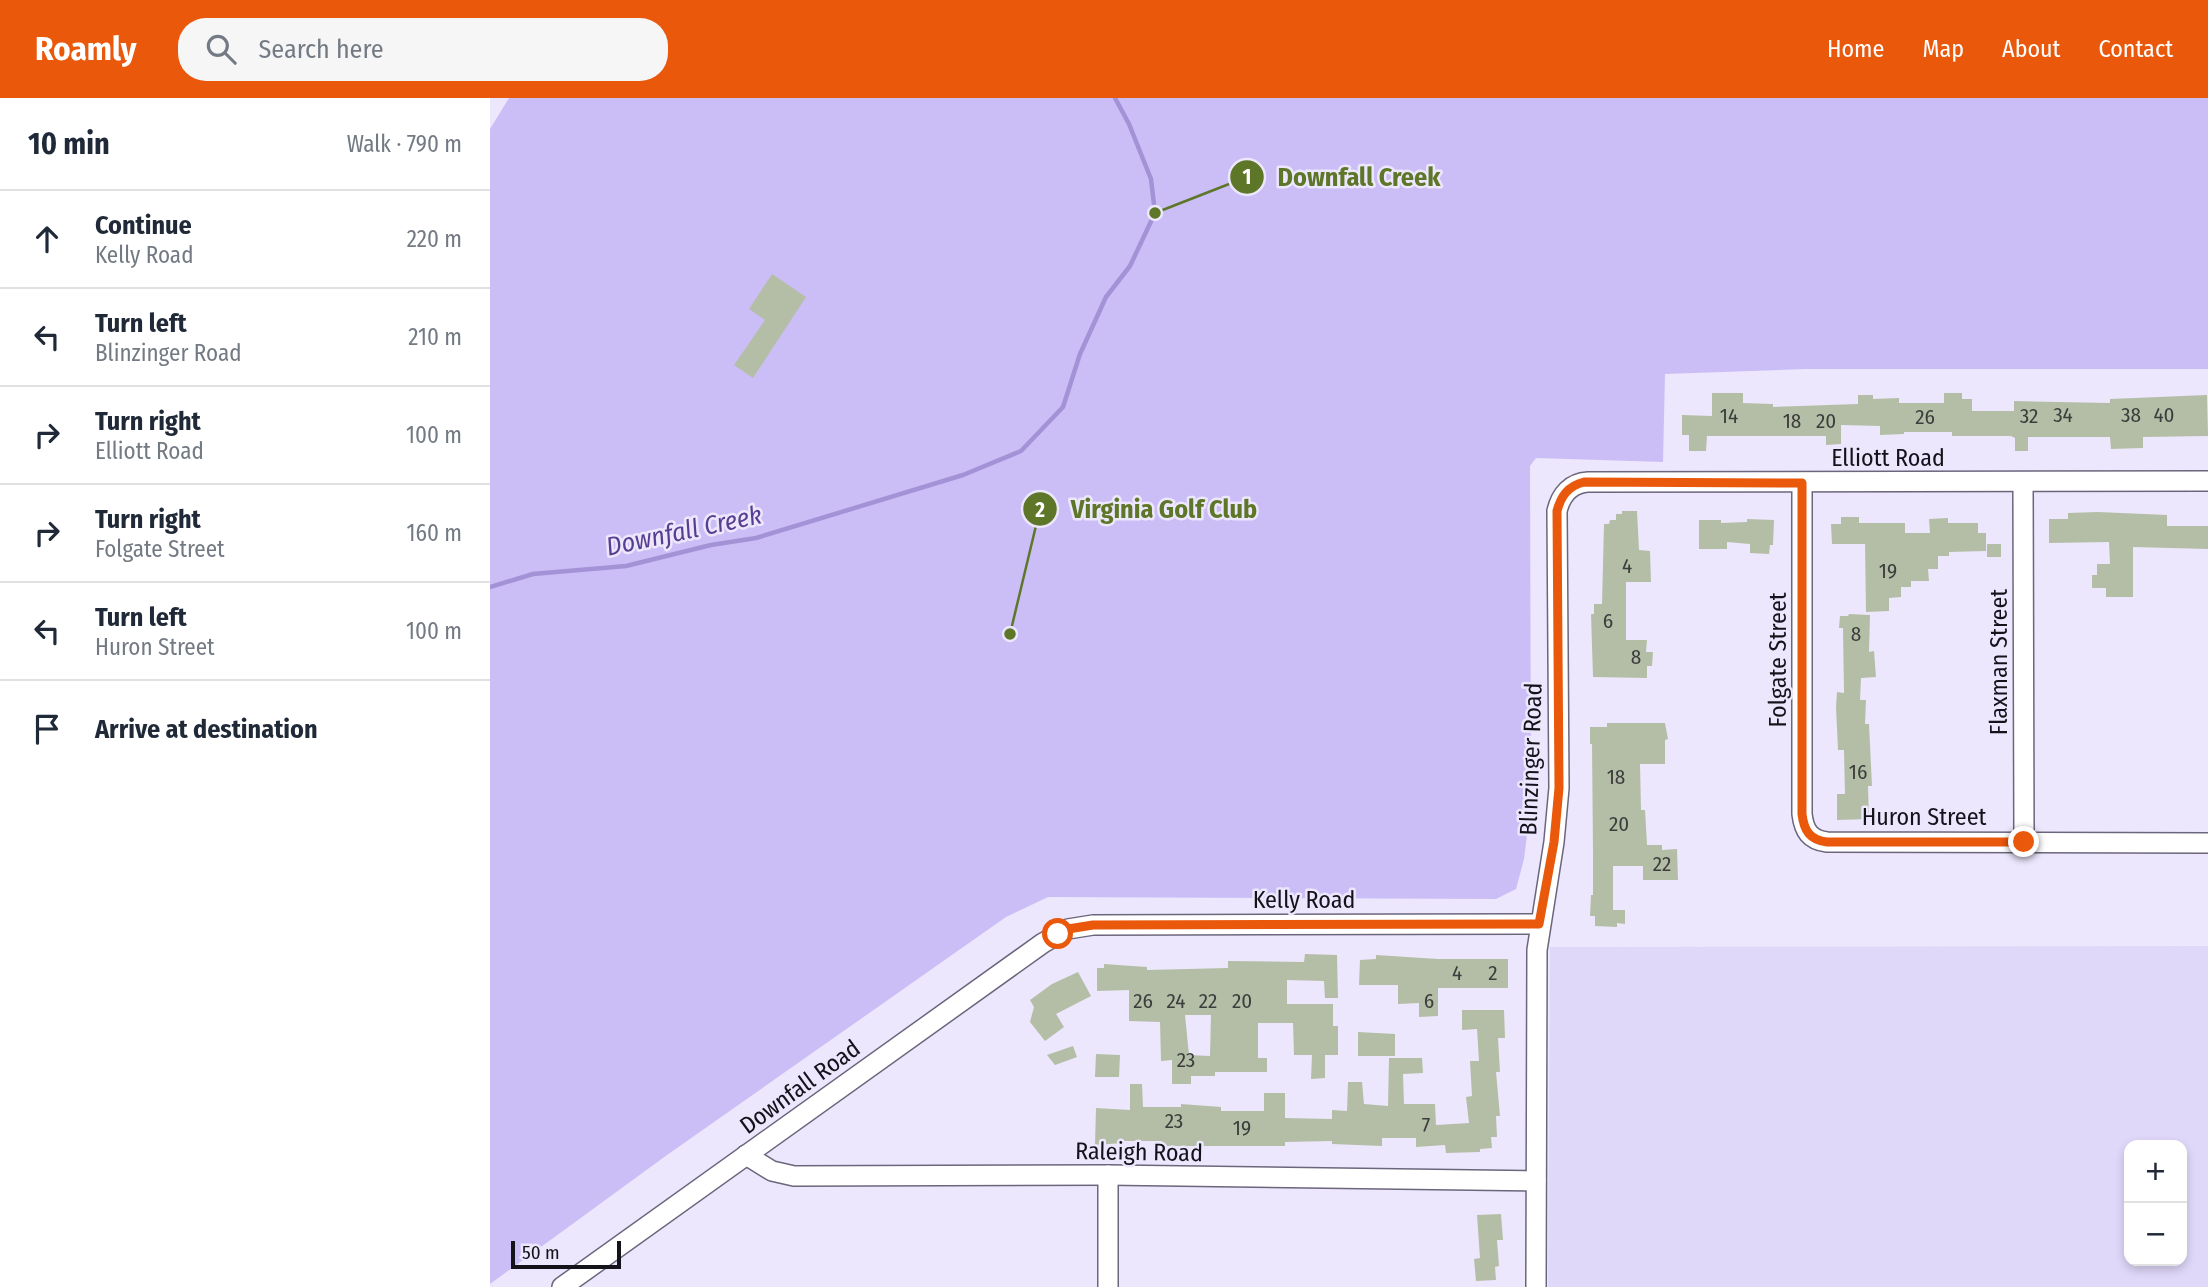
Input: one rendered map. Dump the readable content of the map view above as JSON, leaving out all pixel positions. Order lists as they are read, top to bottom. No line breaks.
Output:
{"streets":{"street":["Elliott Road","Folgate Street","Flaxman Street","Blinzinger Road","Huron Street","Kelly Road","Downfall Road","Raleigh Road"]},"crossings":[["Elliott Road","Folgate Street"],["Elliott Road","Flaxman Street"],["Elliott Road","Blinzinger Road"],["Folgate Street","Huron Street"],["Flaxman Street","Huron Street"],["Blinzinger Road","Kelly Road"],["Blinzinger Road","Raleigh Road"],["Kelly Road","Downfall Road"],["Downfall Road","Raleigh Road"]],"water":["Downfall Creek"],"places":["Downfall Creek","Virginia Golf Club"],"house_numbers":["34","38","40","14","32","26","18","20","4","19","6","8","8","16","18","20","22","4","2","26","24","22","20","6","23","23","7","19"],"scale_bar":"50 m","page":{"header":"Roamly","search":"Search here","nav":["Home","Map","About","Contact"],"heading":["10 min","Walk · 790 m"],"list":[["Continue","Kelly Road","220 m"],["Turn left","Blinzinger Road","210 m"],["Turn right","Elliott Road","100 m"],["Turn right","Folgate Street","160 m"],["Turn left","Huron Street","100 m"],"Arrive at destination"],"map_buttons":["+","−"],"scale":"50 m"}}
